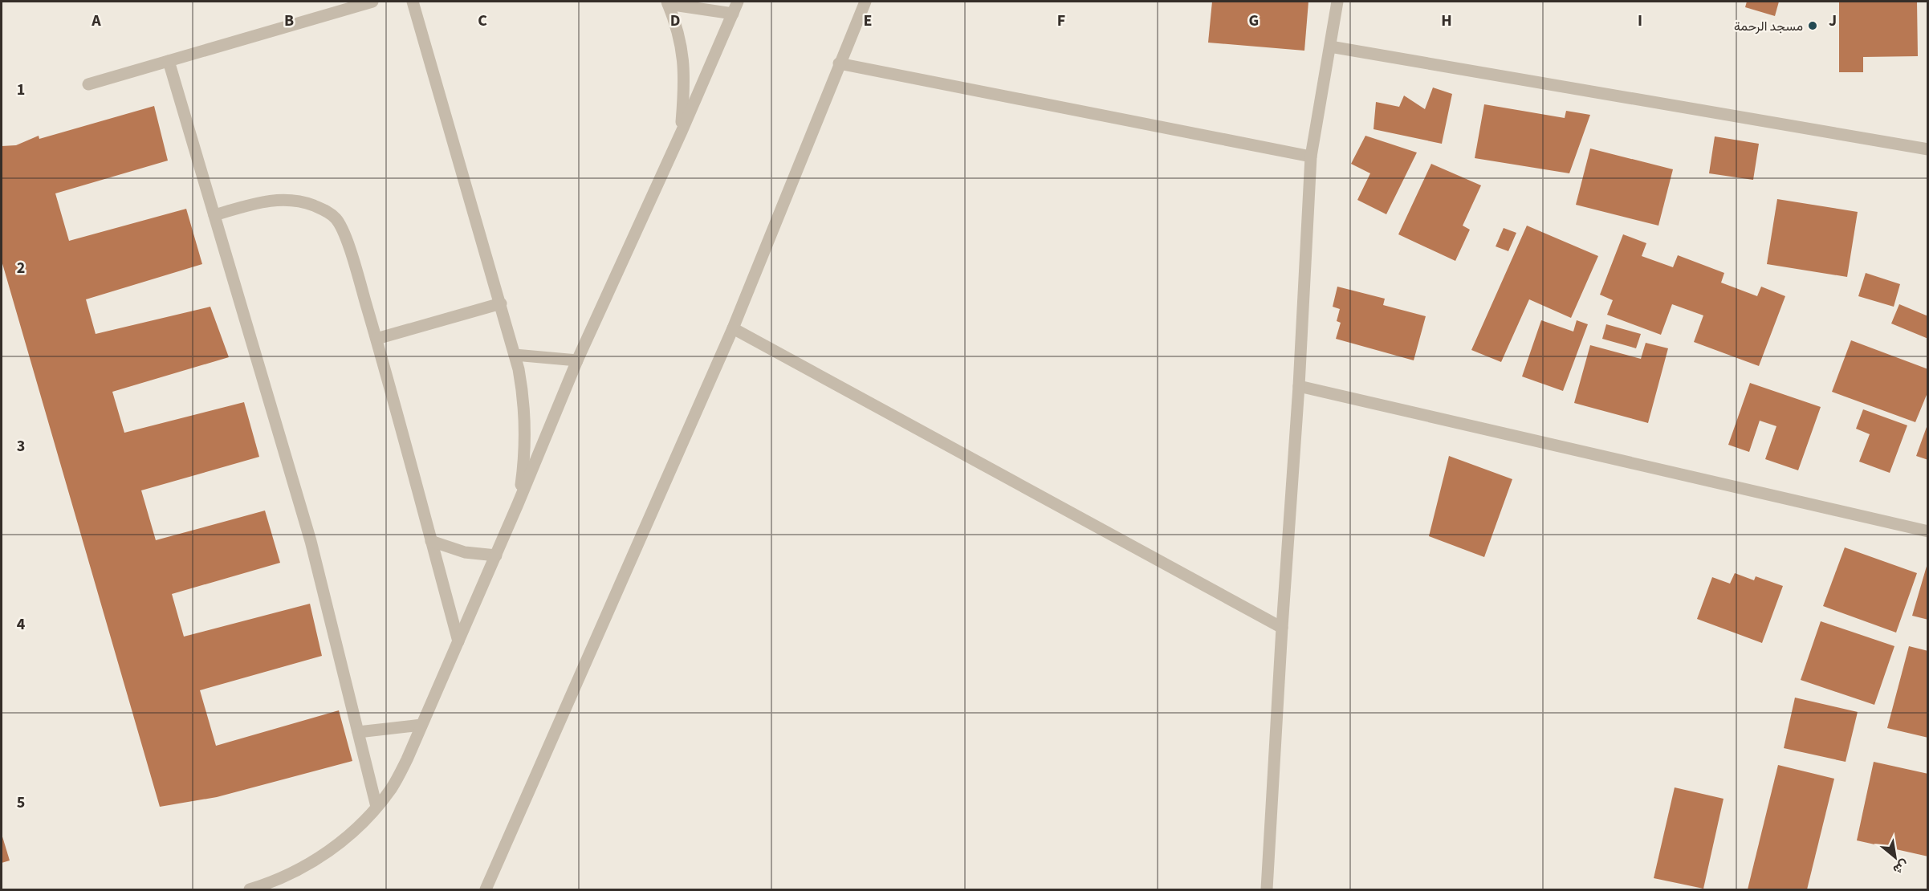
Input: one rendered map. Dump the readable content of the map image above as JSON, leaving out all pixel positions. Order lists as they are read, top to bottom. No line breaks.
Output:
{"places":["مسجد الرحمة"],"north":"bottom right","grid":{"columns":["A","B","C","D","E","F","G","H","I","J"],"rows":["1","2","3","4","5"]}}
